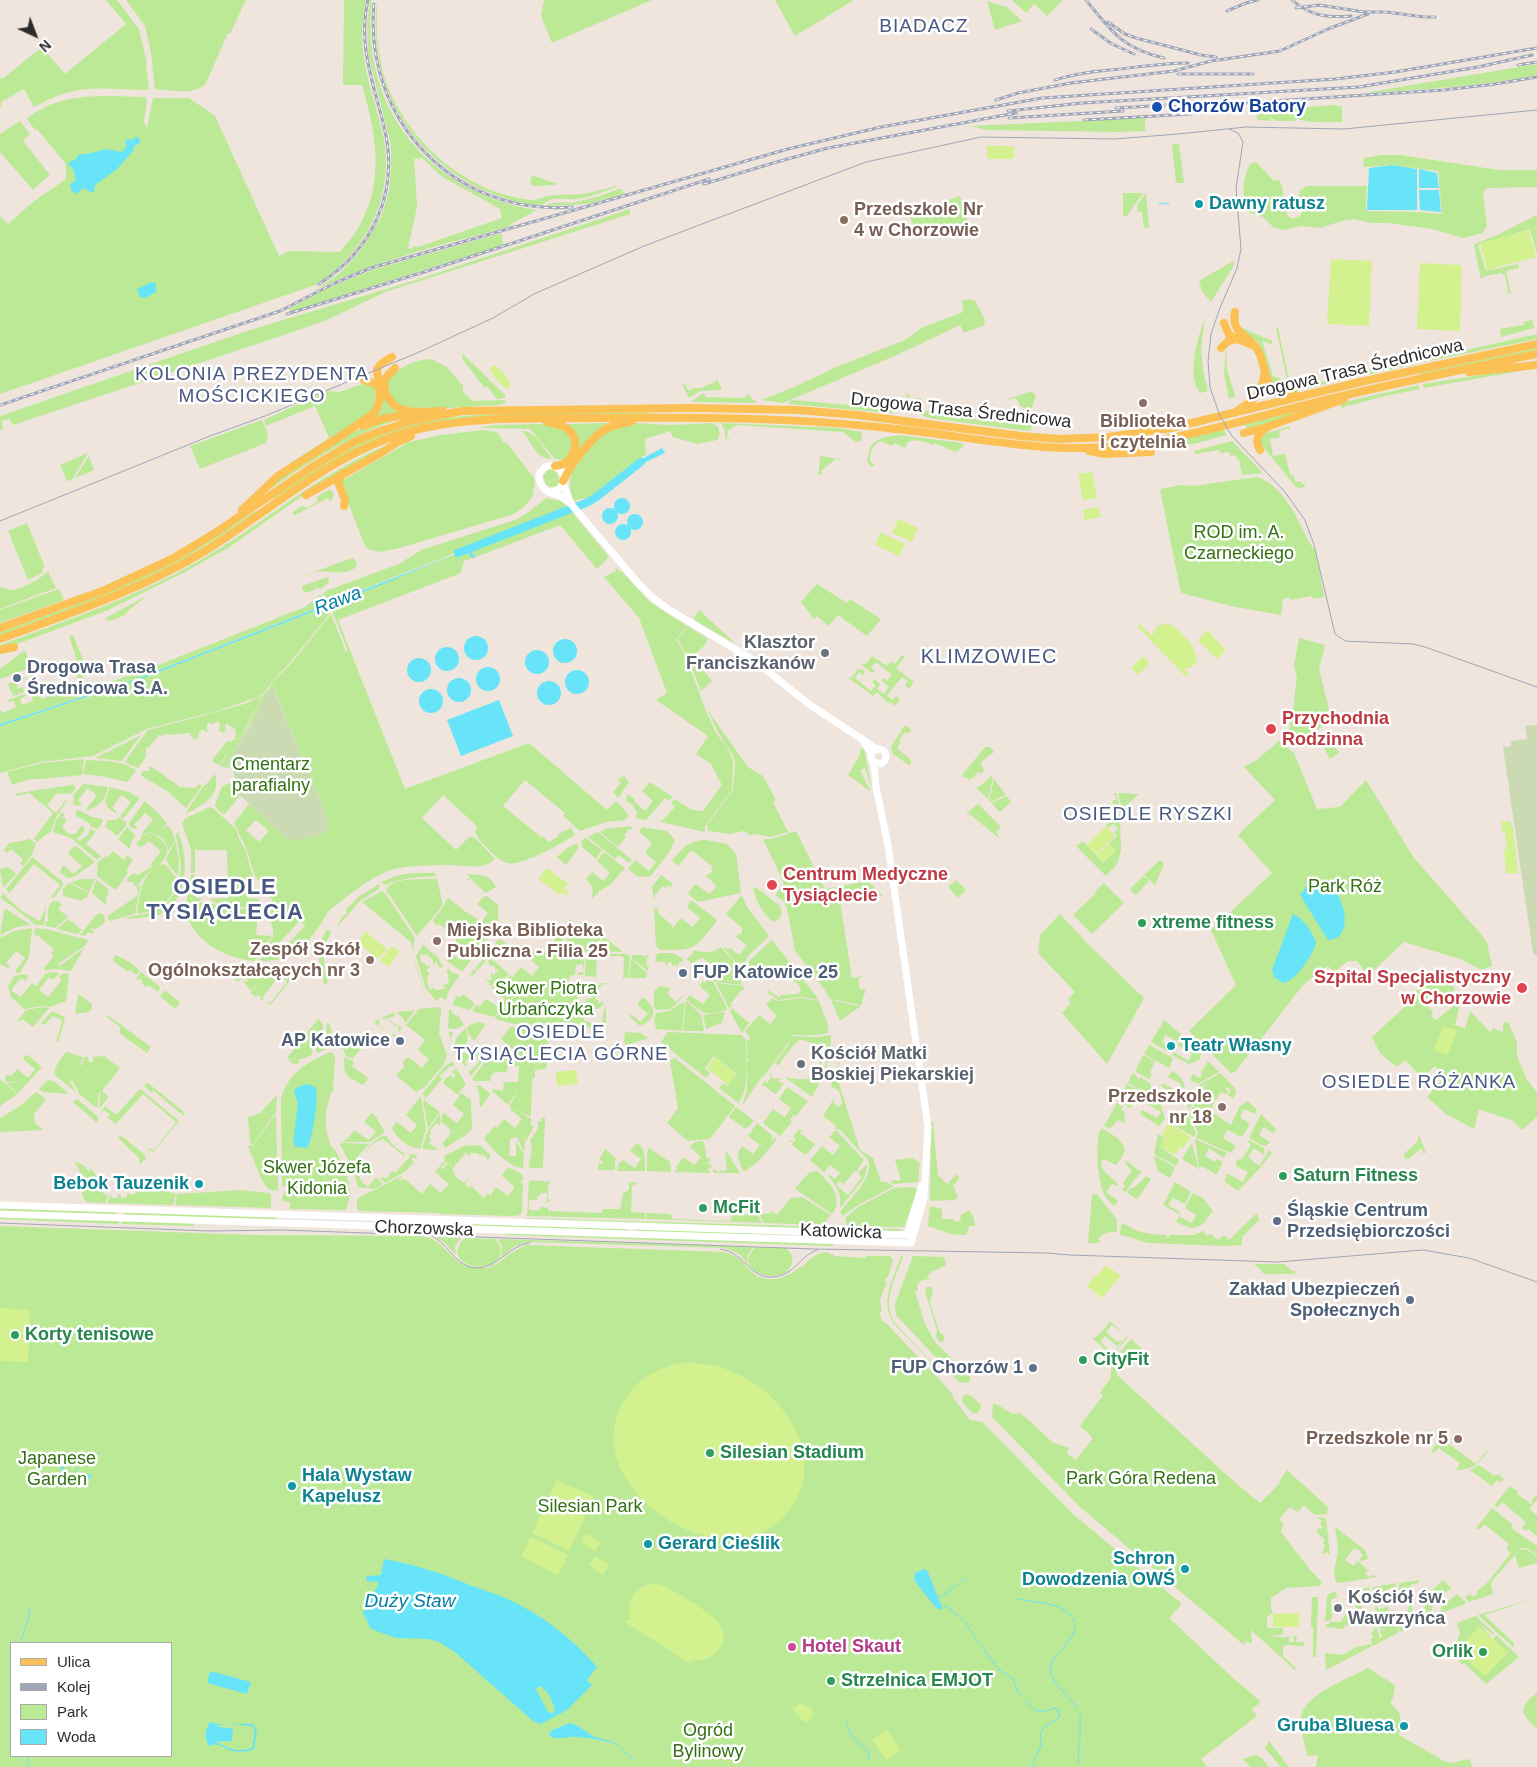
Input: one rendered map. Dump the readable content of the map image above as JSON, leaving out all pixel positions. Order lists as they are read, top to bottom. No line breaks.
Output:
{"streets":{"main road":["Drogowa Trasa Średnicowa","Chorzowska","Katowicka"]},"crossings":[["Chorzowska","Katowicka"]],"districts":["BIADACZ","KOLONIA PREZYDENTA MOŚCICKIEGO","KLIMZOWIEC","OSIEDLE RYSZKI","OSIEDLE TYSIĄCLECIA","OSIEDLE TYSIĄCLECIA GÓRNE","OSIEDLE RÓŻANKA"],"water":["Rawa","Duży Staw"],"parks":["ROD im. A. Czarneckiego","Cmentarz parafialny","Park Róż","Skwer Piotra Urbańczyka","Skwer Józefa Kidonia","Japanese Garden","Park Góra Redena","Silesian Park","Ogród Bylinowy"],"places":["Chorzów Batory","Dawny ratusz","Przedszkole Nr 4 w Chorzowie","Biblioteka i czytelnia","Klasztor Franciszkanów","Drogowa Trasa Średnicowa S.A.","Przychodnia Rodzinna","Centrum Medyczne Tysiąclecie","xtreme fitness","Miejska Biblioteka Publiczna - Filia 25","Zespół Szkół Ogólnokształcących nr 3","FUP Katowice 25","Szpital Specjalistyczny w Chorzowie","AP Katowice","Teatr Własny","Kościół Matki Boskiej Piekarskiej","Przedszkole nr 18","Saturn Fitness","Bebok Tauzenik","McFit","Śląskie Centrum Przedsiębiorczości","Zakład Ubezpieczeń Społecznych","Korty tenisowe","CityFit","FUP Chorzów 1","Przedszkole nr 5","Silesian Stadium","Hala Wystaw Kapelusz","Gerard Cieślik","Schron Dowodzenia OWŚ","Kościół św. Wawrzyńca","Hotel Skaut","Orlik","Strzelnica EMJOT","Gruba Bluesa"],"legend":["Ulica","Kolej","Park","Woda"],"north":"bottom right"}
